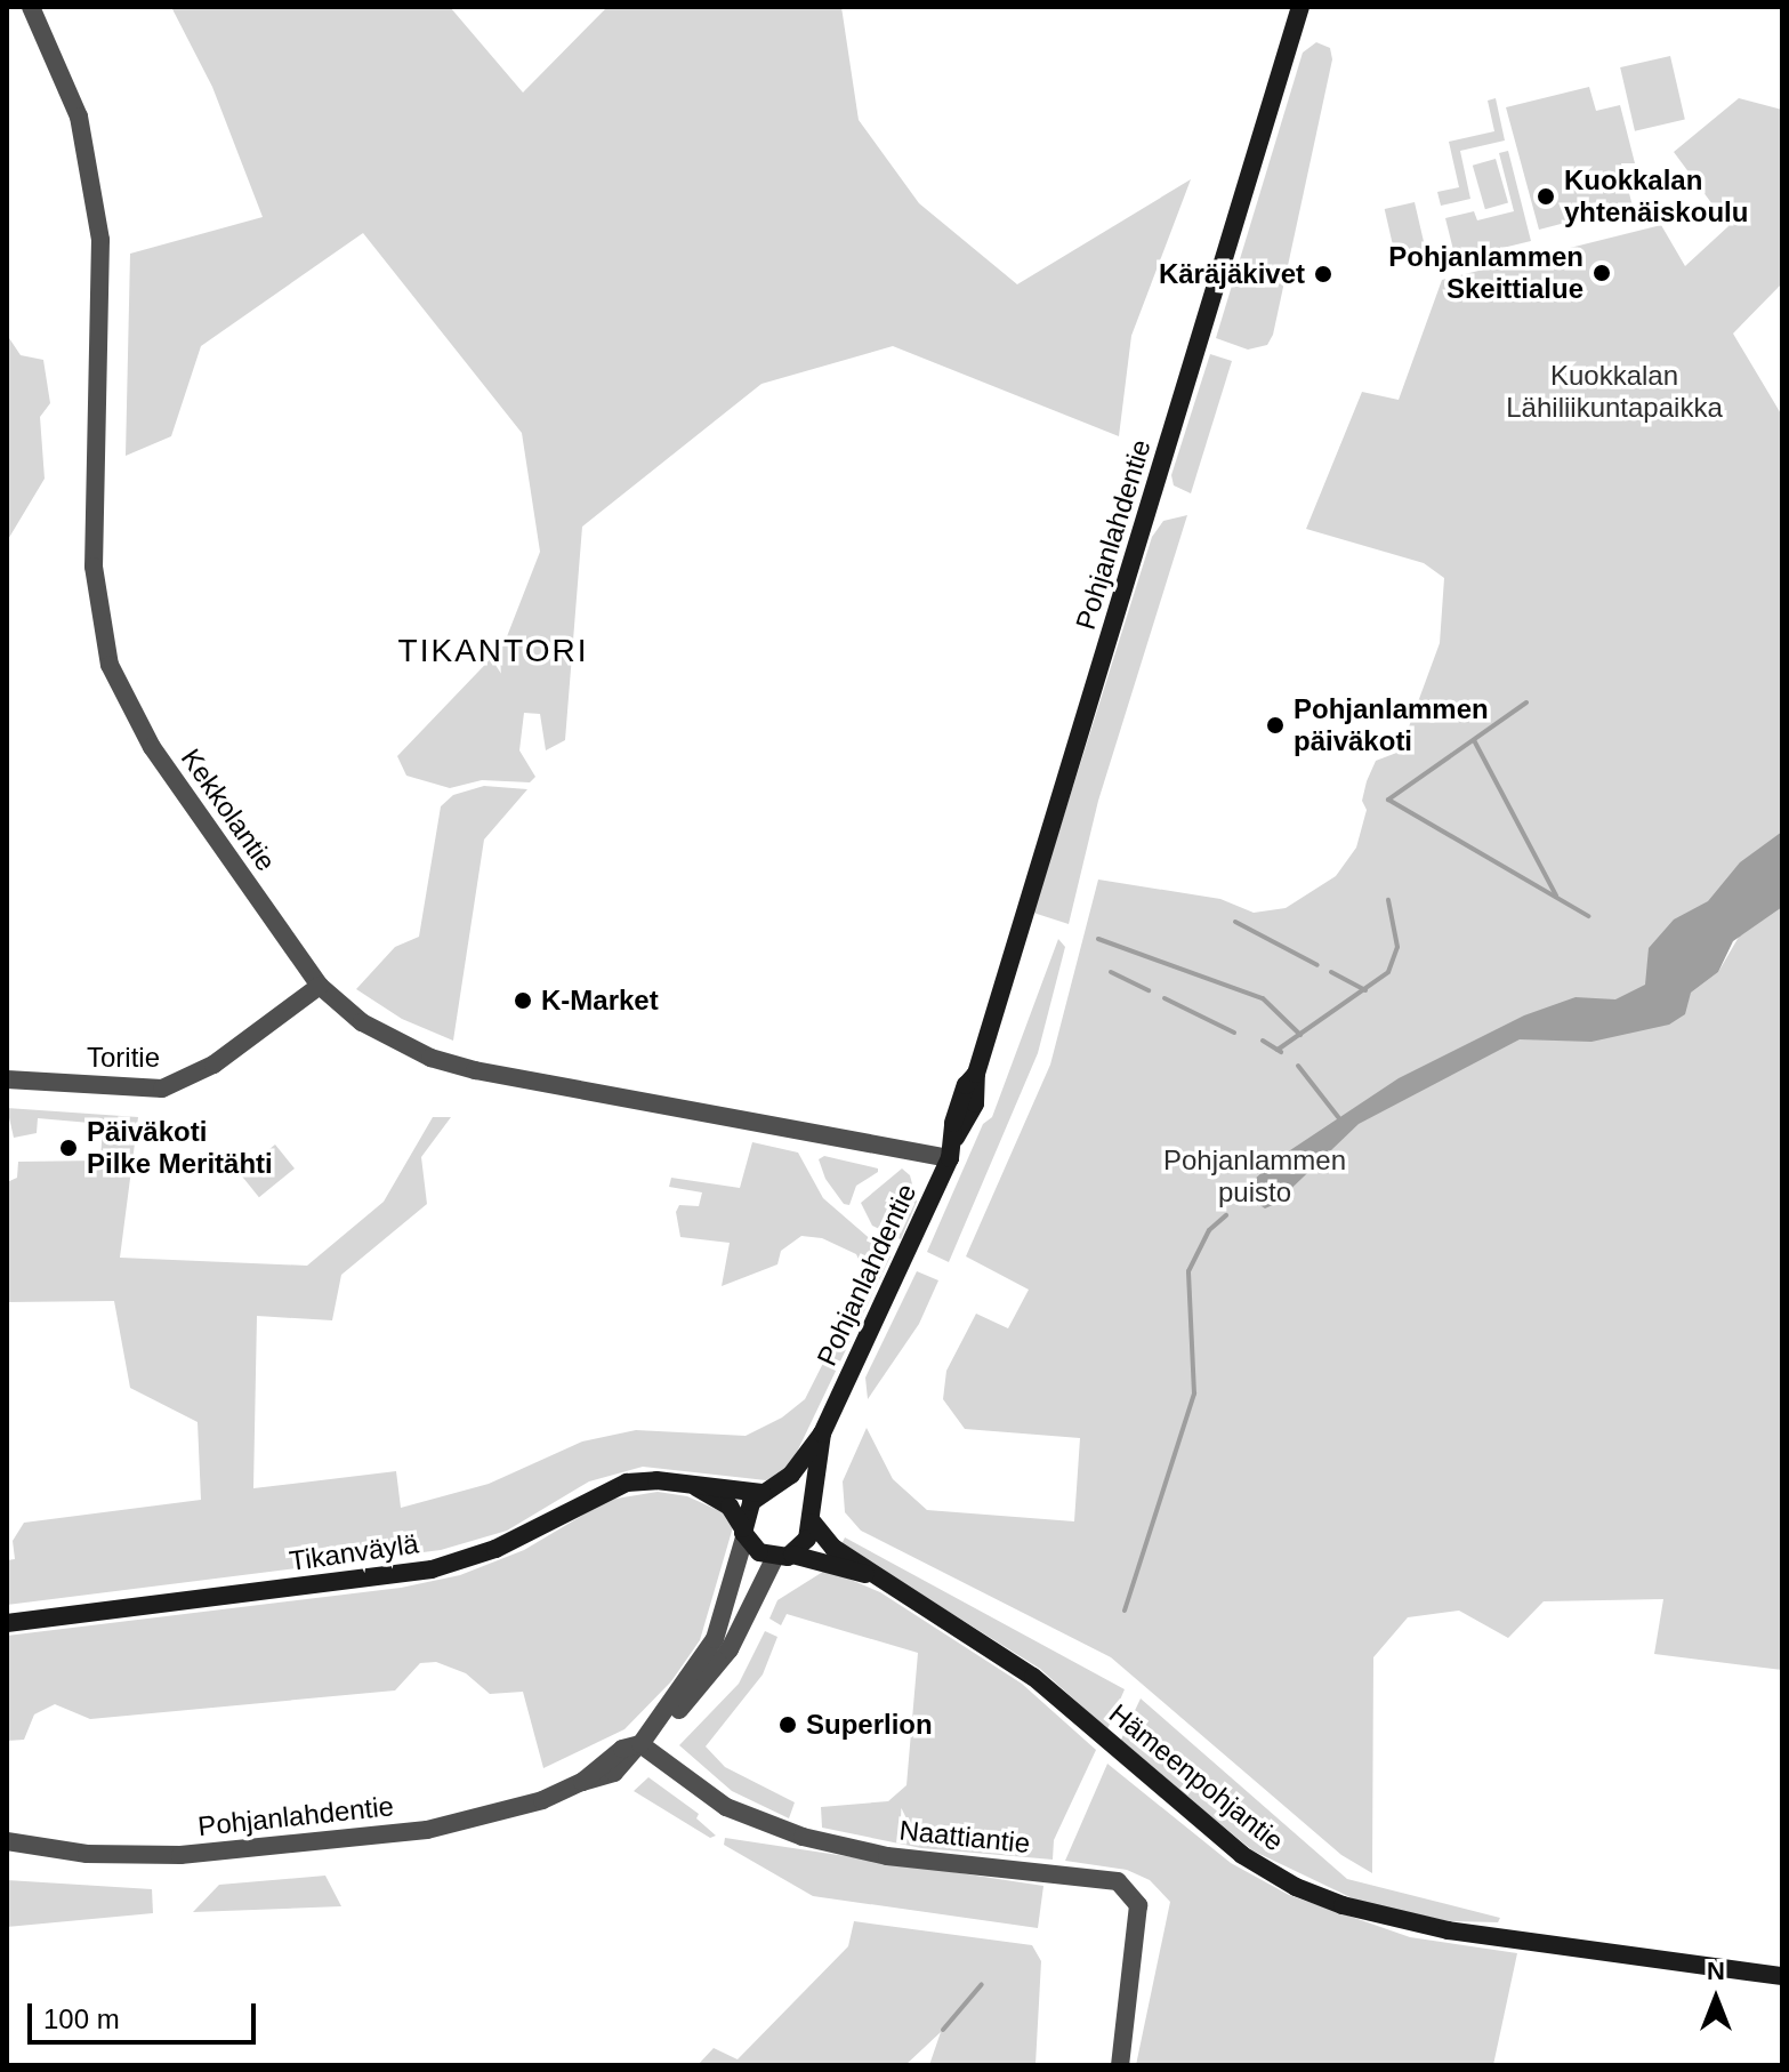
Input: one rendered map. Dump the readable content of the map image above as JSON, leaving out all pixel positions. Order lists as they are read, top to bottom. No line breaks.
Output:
{"streets":{"main road":["Pohjanlahdentie","Tikanväylä","Hämeenpohjantie"],"street":["Kekkolantie","Toritie","Naattiantie"]},"crossings":[["Pohjanlahdentie","Kekkolantie"],["Pohjanlahdentie","Tikanväylä"],["Pohjanlahdentie","Hämeenpohjantie"],["Pohjanlahdentie","Naattiantie"],["Kekkolantie","Toritie"],["Tikanväylä","Hämeenpohjantie"]],"districts":["TIKANTORI"],"parks":["Kuokkalan Lähiliikuntapaikka","Pohjanlammen puisto"],"places":["Kuokkalan yhtenäiskoulu","Pohjanlammen Skeittialue","Käräjäkivet","Pohjanlammen päiväkoti","K-Market","Päiväkoti Pilke Meritähti","Superlion"],"scale_bar":"100 m","north":"top"}
